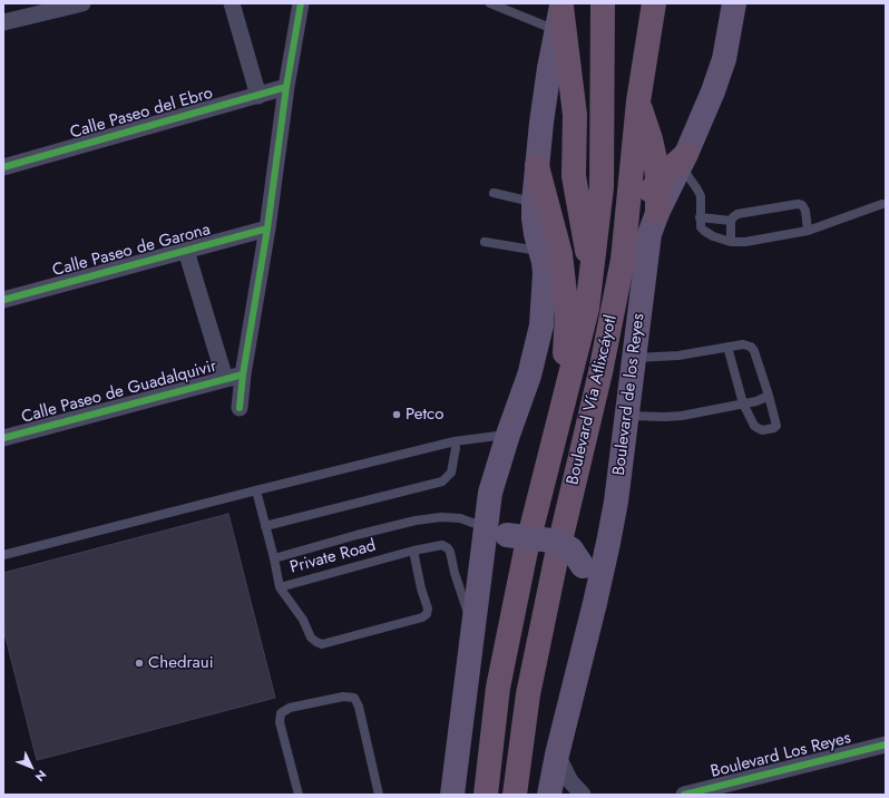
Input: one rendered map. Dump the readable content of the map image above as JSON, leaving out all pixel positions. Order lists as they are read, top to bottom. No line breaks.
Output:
{"streets":{"highway":["Boulevard Vía Atlixcáyotl"],"main road":["Boulevard de los Reyes"],"street":["Calle Paseo del Ebro","Calle Paseo de Garona","Calle Paseo de Guadalquivir","Boulevard Los Reyes"],"lane":["Private Road"]},"places":["Petco","Chedraui"],"north":"bottom right"}
